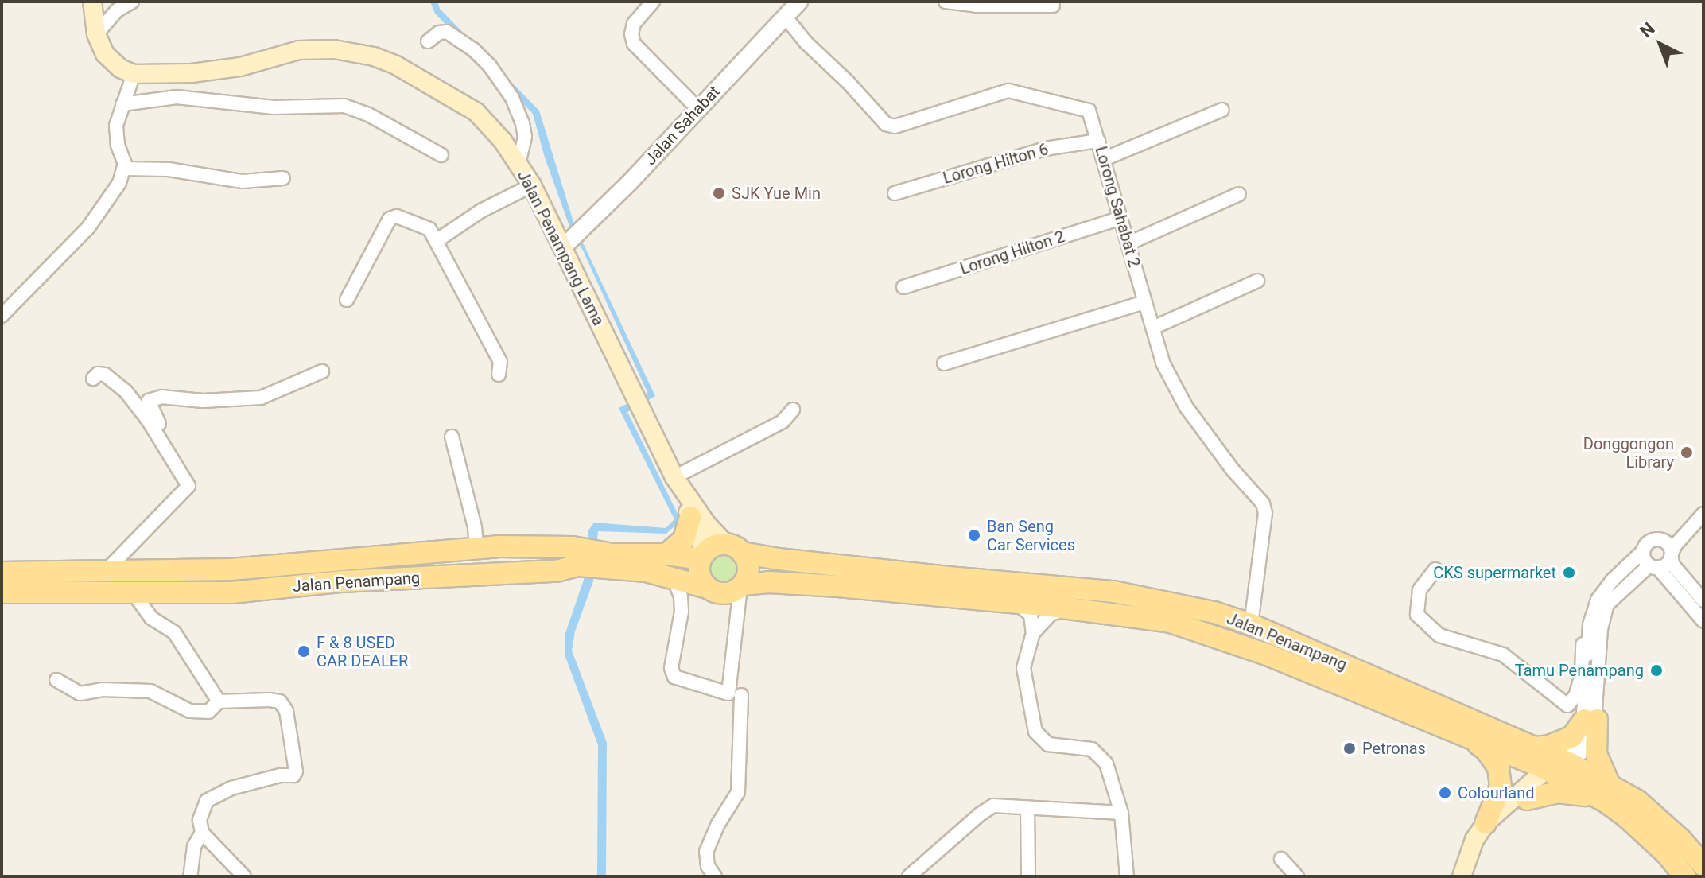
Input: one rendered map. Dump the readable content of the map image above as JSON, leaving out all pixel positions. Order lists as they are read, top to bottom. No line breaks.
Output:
{"streets":{"main road":["Jalan Penampang Lama","Jalan Penampang"],"street":["Jalan Sahabat","Lorong Hilton 6","Lorong Sahabat 2","Lorong Hilton 2"]},"crossings":[["Jalan Sahabat","Lorong Sahabat 2"],["Jalan Sahabat","Jalan Penampang Lama"],["Lorong Hilton 6","Lorong Sahabat 2"],["Lorong Sahabat 2","Lorong Hilton 2"],["Lorong Sahabat 2","Jalan Penampang"],["Jalan Penampang Lama","Jalan Penampang"]],"places":["SJK Yue Min","Donggongon Library","Ban Seng Car Services","CKS supermarket","F & 8 USED CAR DEALER","Tamu Penampang","Petronas","Colourland"],"north":"top left"}
